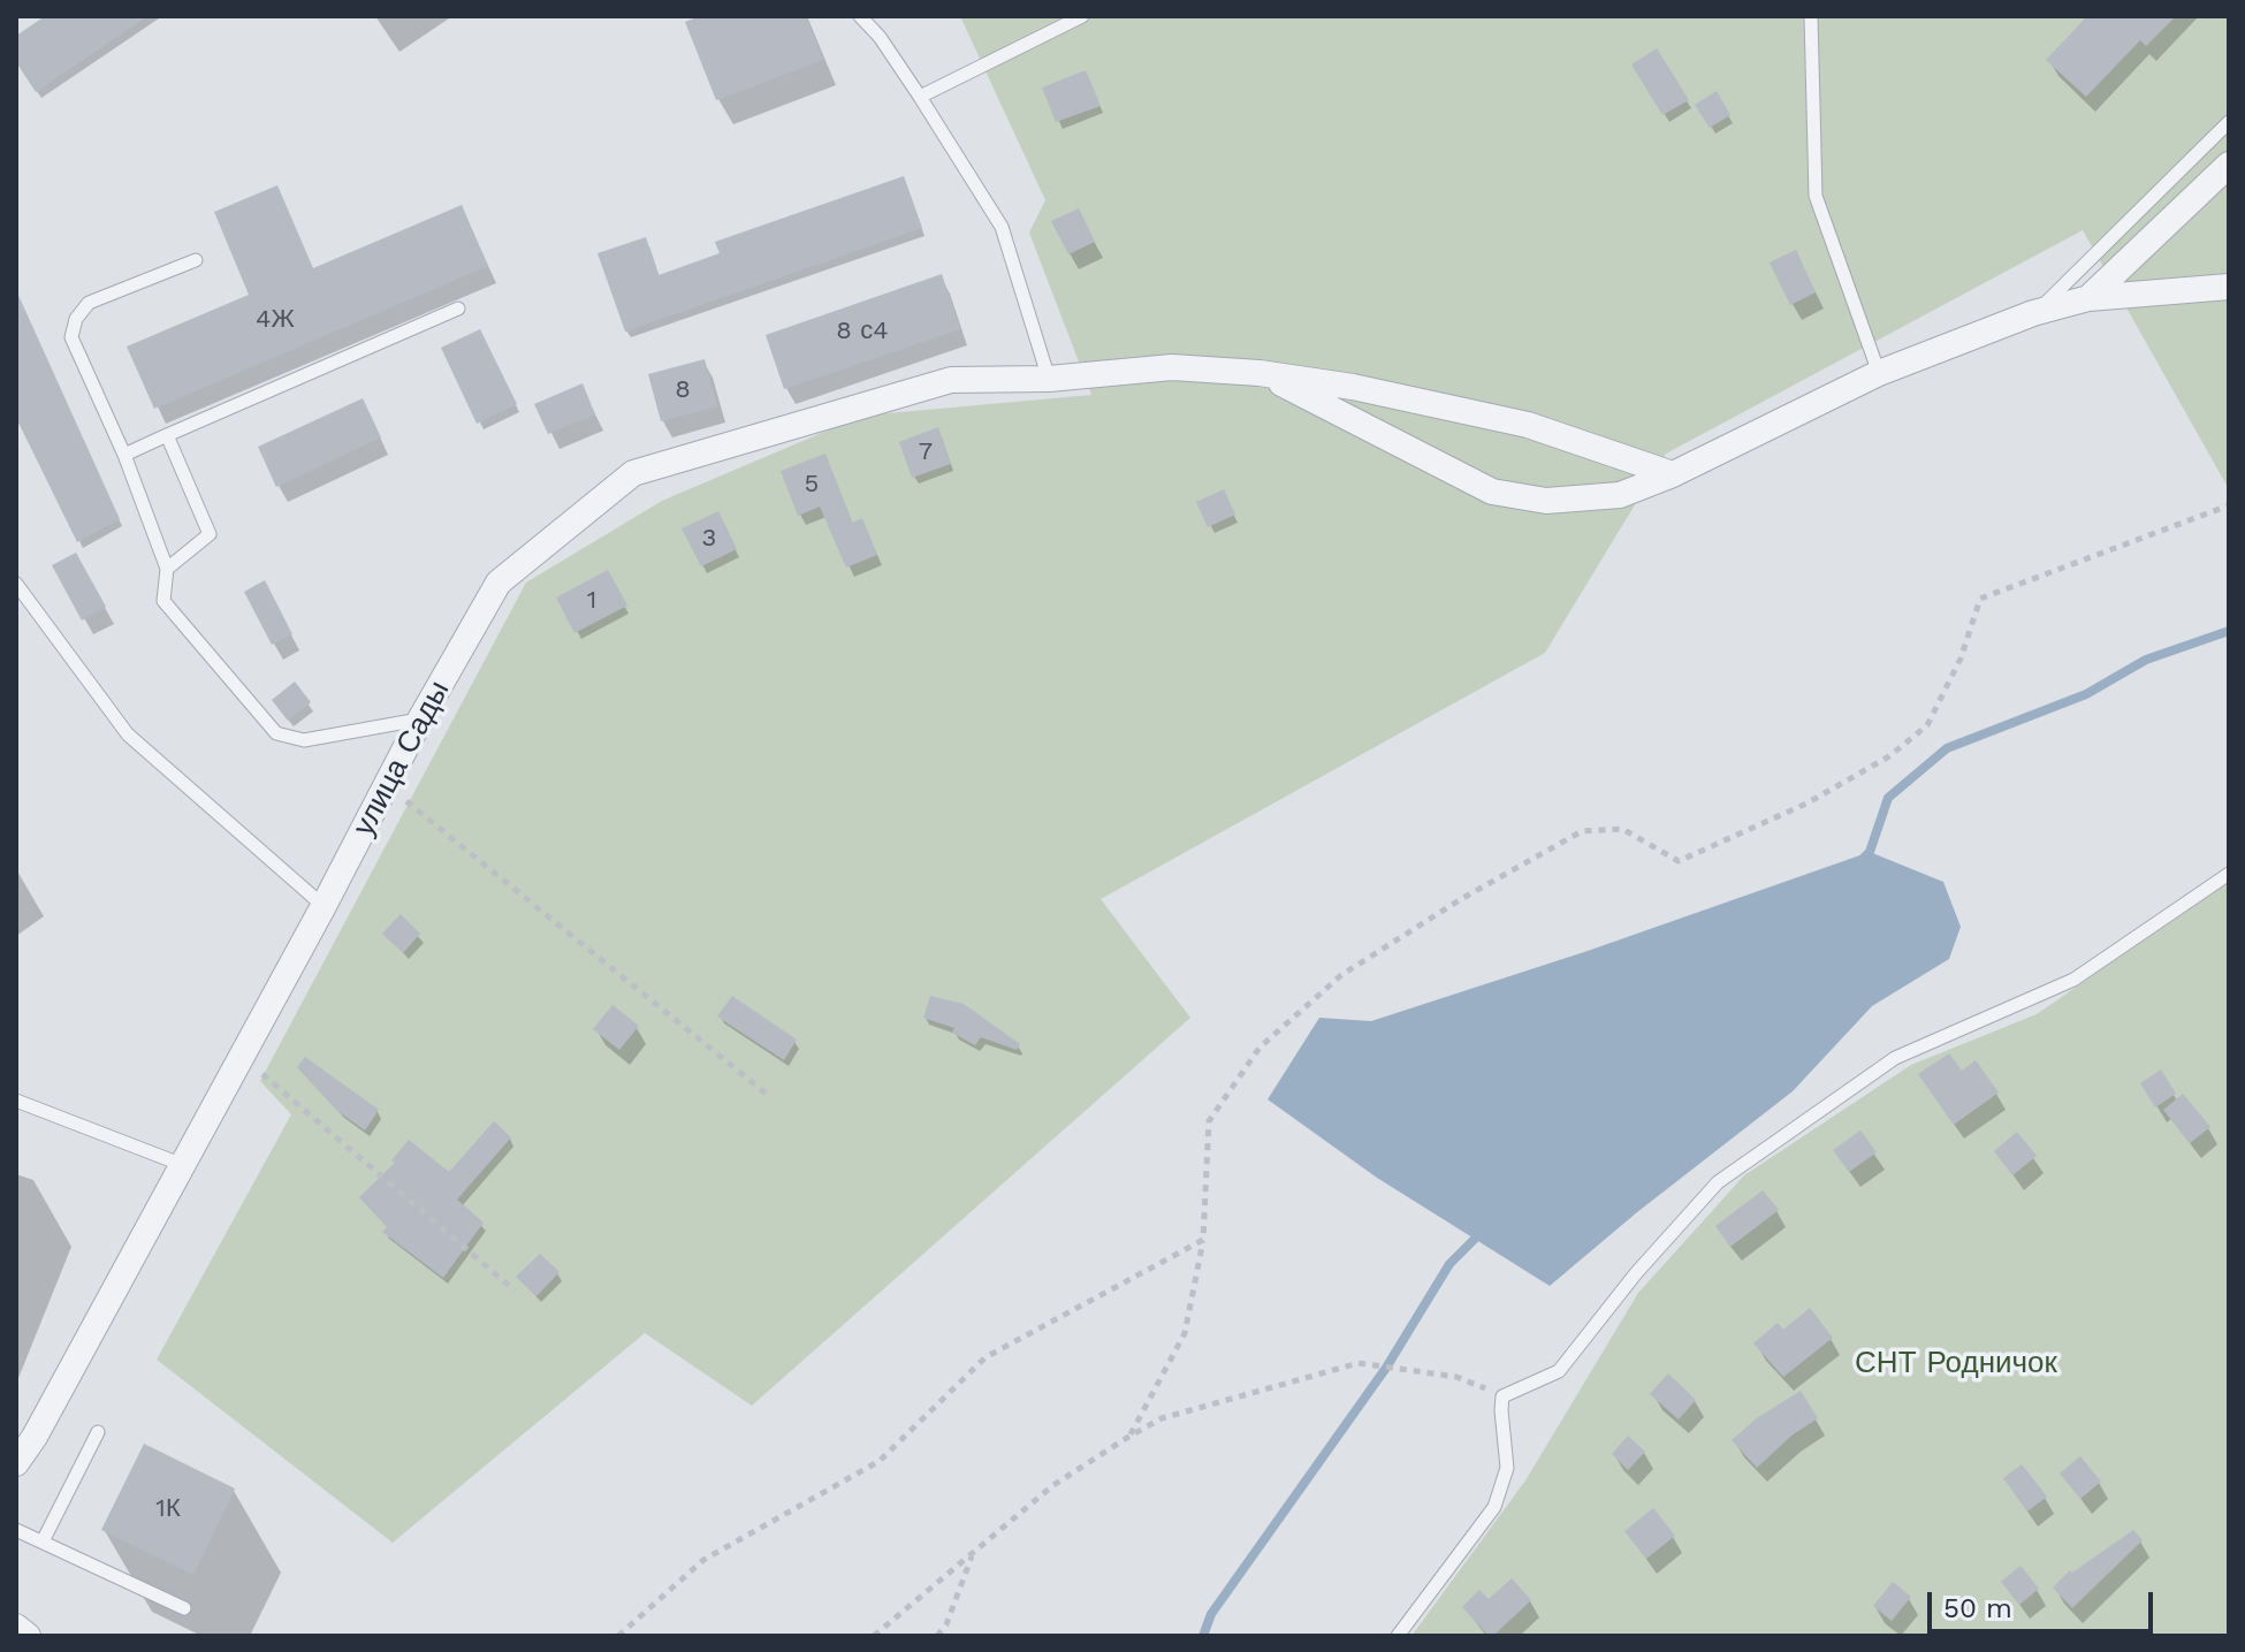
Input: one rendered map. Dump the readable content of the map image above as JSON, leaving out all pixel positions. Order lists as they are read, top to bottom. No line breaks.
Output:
{"streets":{"street":["улица Сады"]},"parks":["СНТ Родничок"],"house_numbers":["4Ж","8 с4","8","7","5","3","1","1К"],"scale_bar":"50 m"}
